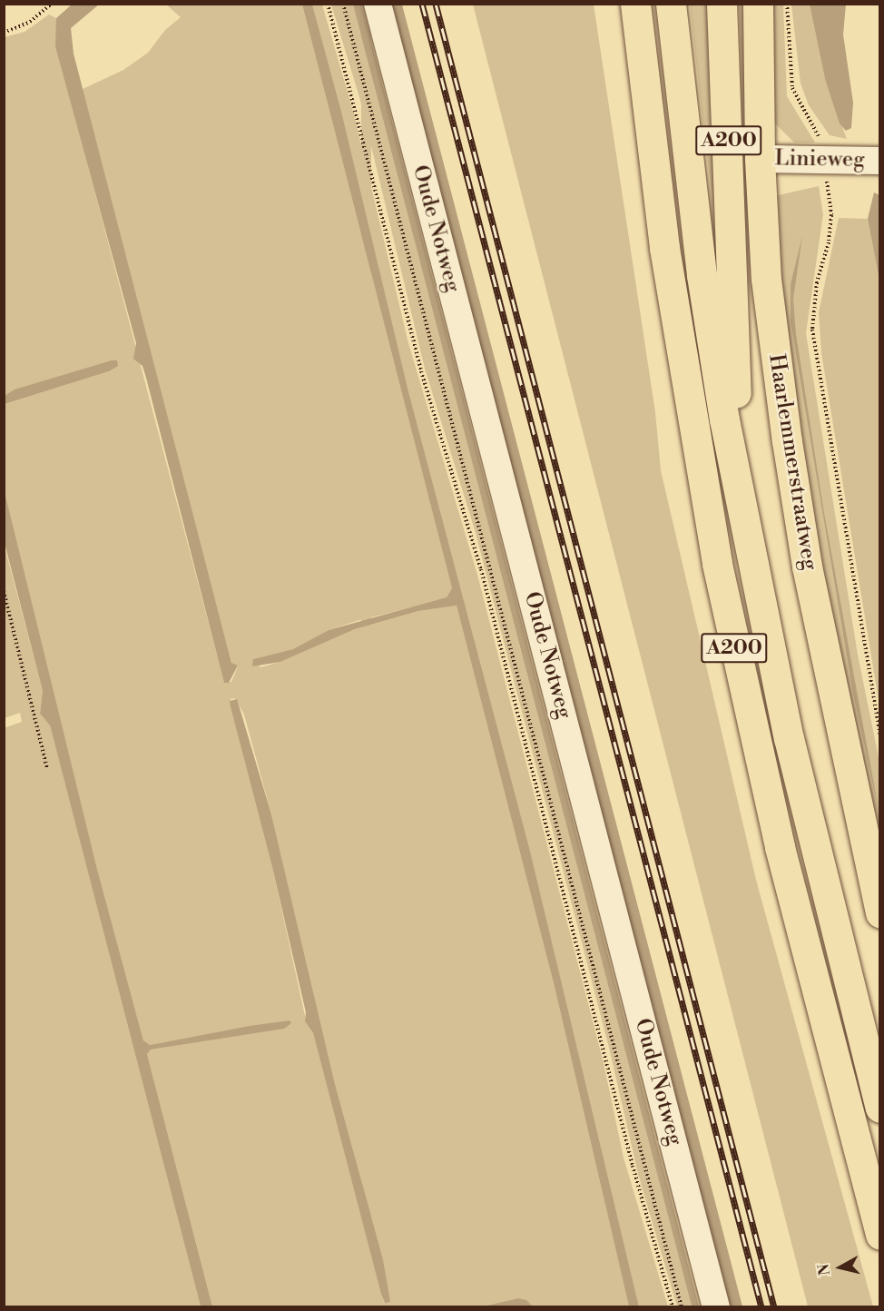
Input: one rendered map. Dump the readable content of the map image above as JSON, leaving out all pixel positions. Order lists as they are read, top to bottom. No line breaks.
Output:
{"streets":{"main road":["A200","Haarlemmerstraatweg"],"street":["Linieweg","Oude Notweg"]},"crossings":[["Linieweg","Haarlemmerstraatweg"]],"north":"left"}
